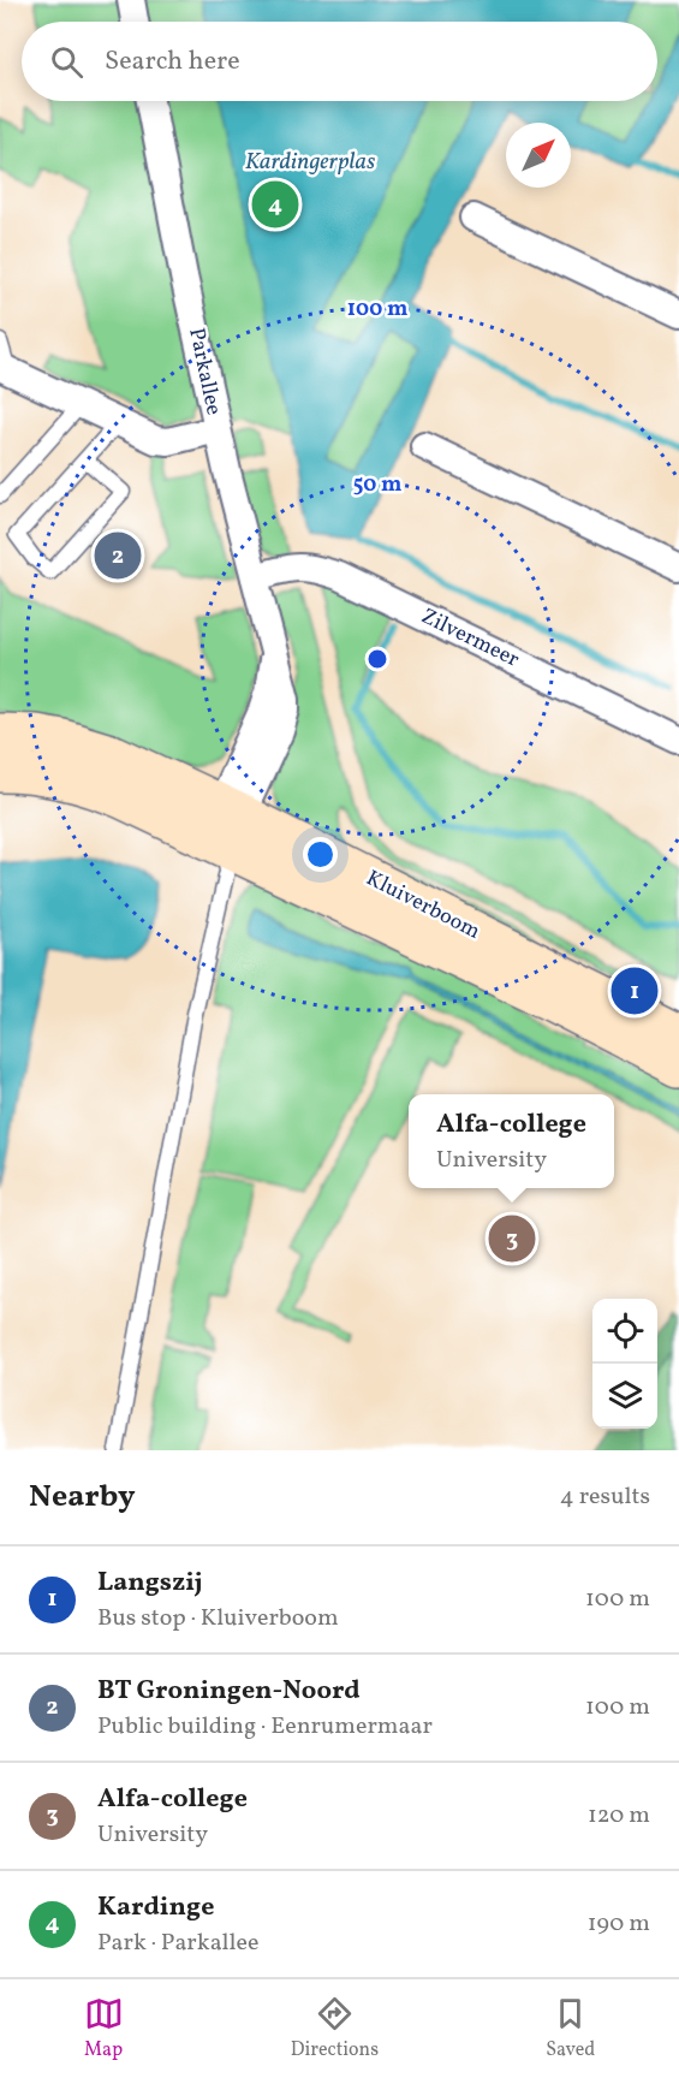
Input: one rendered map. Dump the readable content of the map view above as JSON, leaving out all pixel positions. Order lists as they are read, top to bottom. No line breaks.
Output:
{"streets":{"main road":["Kluiverboom"],"street":["Parkallee","Zilvermeer"]},"crossings":[["Parkallee","Zilvermeer"],["Parkallee","Kluiverboom"]],"water":["Kardingerplas"],"north":"top right","page":{"search":"Search here","pins":["4","2","1","3"],"popup":["Alfa-college","University"],"heading":["Nearby","4 results"],"list":[{"mark":"1","name":"Langszij","note":"Bus stop · Kluiverboom","value":"100 m"},{"mark":"2","name":"BT Groningen-Noord","note":"Public building · Eenrumermaar","value":"100 m"},{"mark":"3","name":"Alfa-college","note":"University","value":"120 m"},{"mark":"4","name":"Kardinge","note":"Park · Parkallee","value":"190 m"}],"nav":["Map","Directions","Saved"]},"rings":["100 m","50 m"]}
